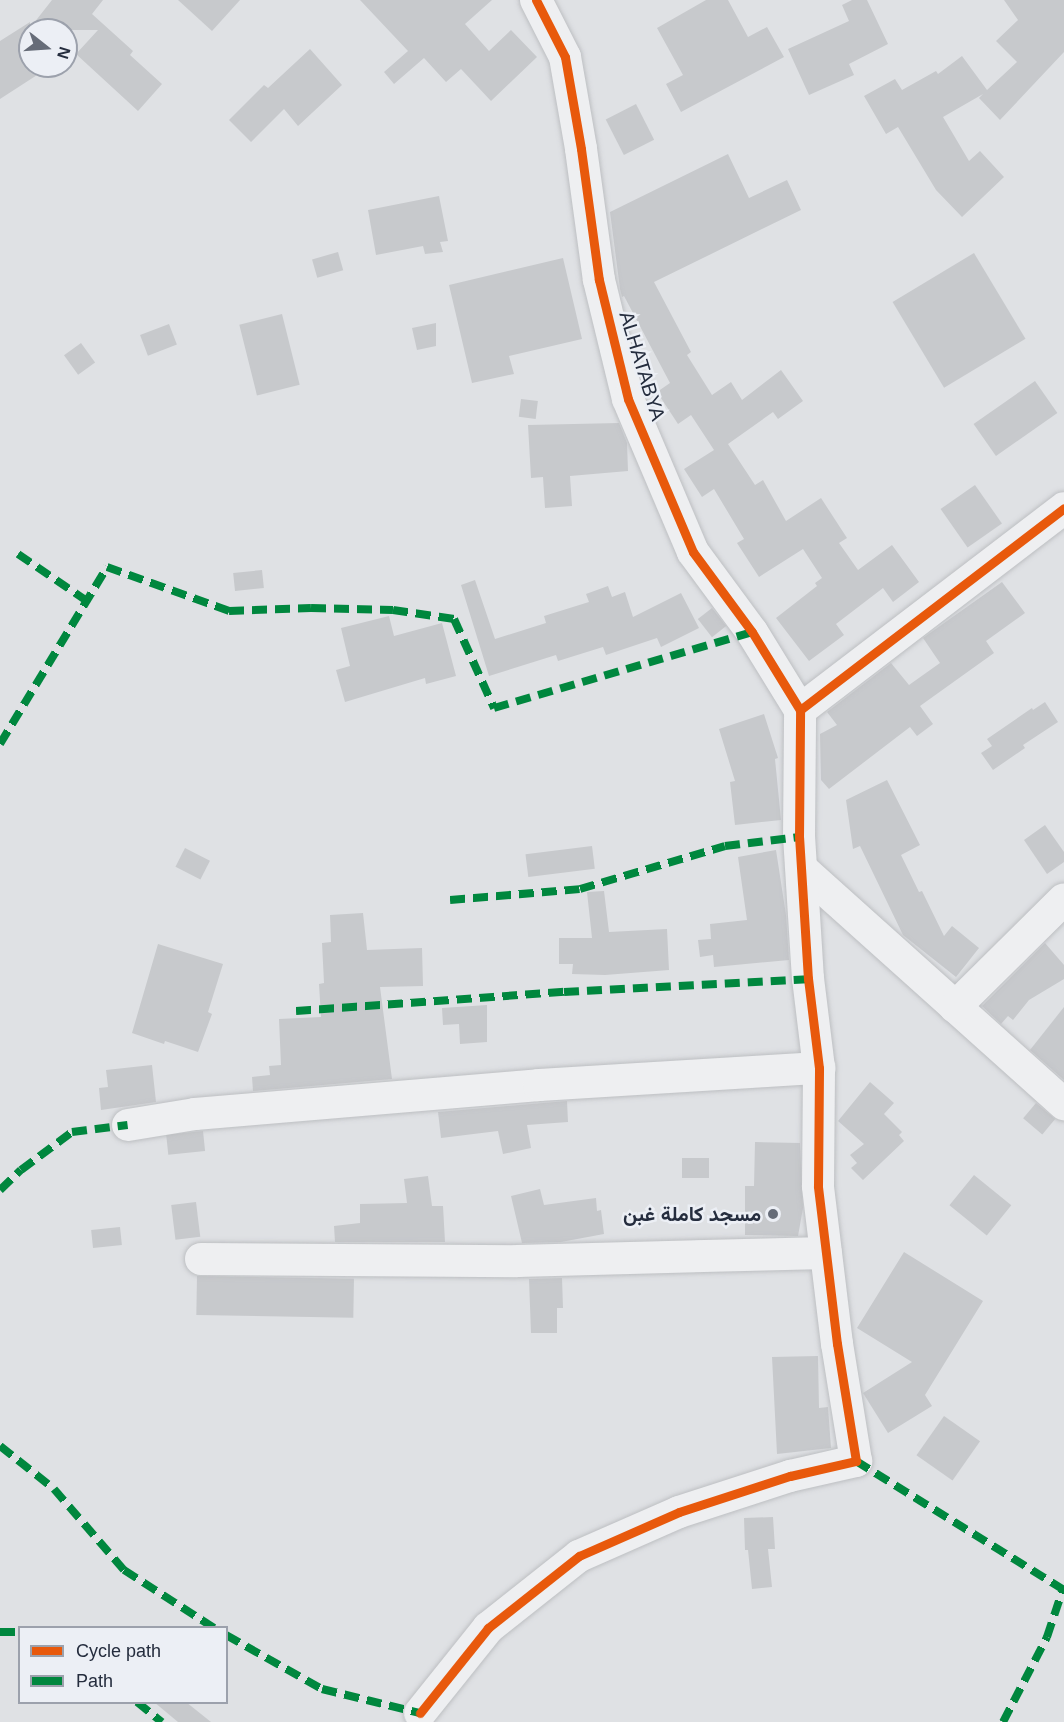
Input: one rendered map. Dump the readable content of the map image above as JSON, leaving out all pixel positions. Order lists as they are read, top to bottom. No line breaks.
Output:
{"streets":{"street":["ALHATABYA"]},"places":["مسجد كاملة غبن"],"legend":["Cycle path","Path"],"north":"right"}
